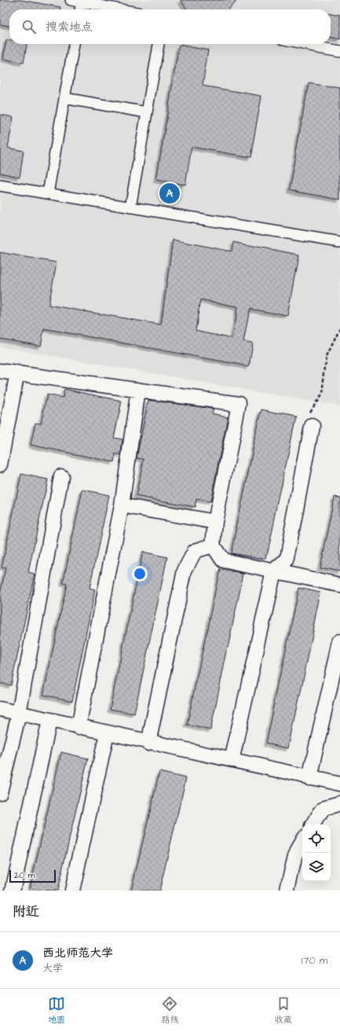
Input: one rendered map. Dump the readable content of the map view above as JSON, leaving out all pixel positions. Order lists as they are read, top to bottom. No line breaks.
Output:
{"scale_bar":"20 m","page":{"search":"搜索地点","pins":"A","scale":"20 m","heading":"附近","list":[{"mark":"A","name":"西北师范大学","note":"大学","value":"170 m"}],"nav":["地图","路线","收藏"]}}
